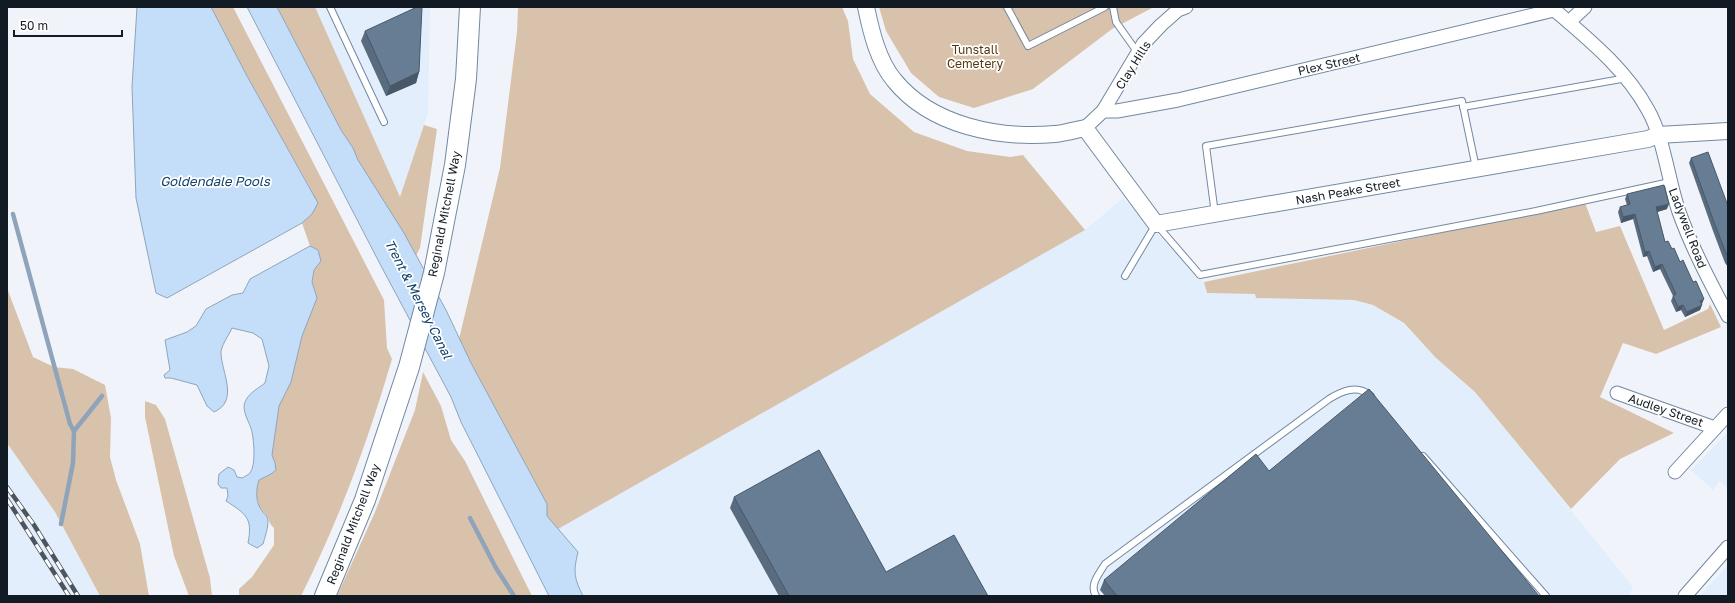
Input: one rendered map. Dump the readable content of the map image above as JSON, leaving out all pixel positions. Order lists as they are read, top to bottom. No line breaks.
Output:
{"streets":{"main road":["Reginald Mitchell Way"],"street":["Plex Street","Clay Hills","Nash Peake Street","Ladywell Road","Audley Street"]},"crossings":[["Plex Street","Clay Hills"],["Plex Street","Ladywell Road"],["Nash Peake Street","Ladywell Road"]],"water":["Goldendale Pools","Trent & Mersey Canal"],"parks":["Tunstall Cemetery"],"scale_bar":"50 m"}
